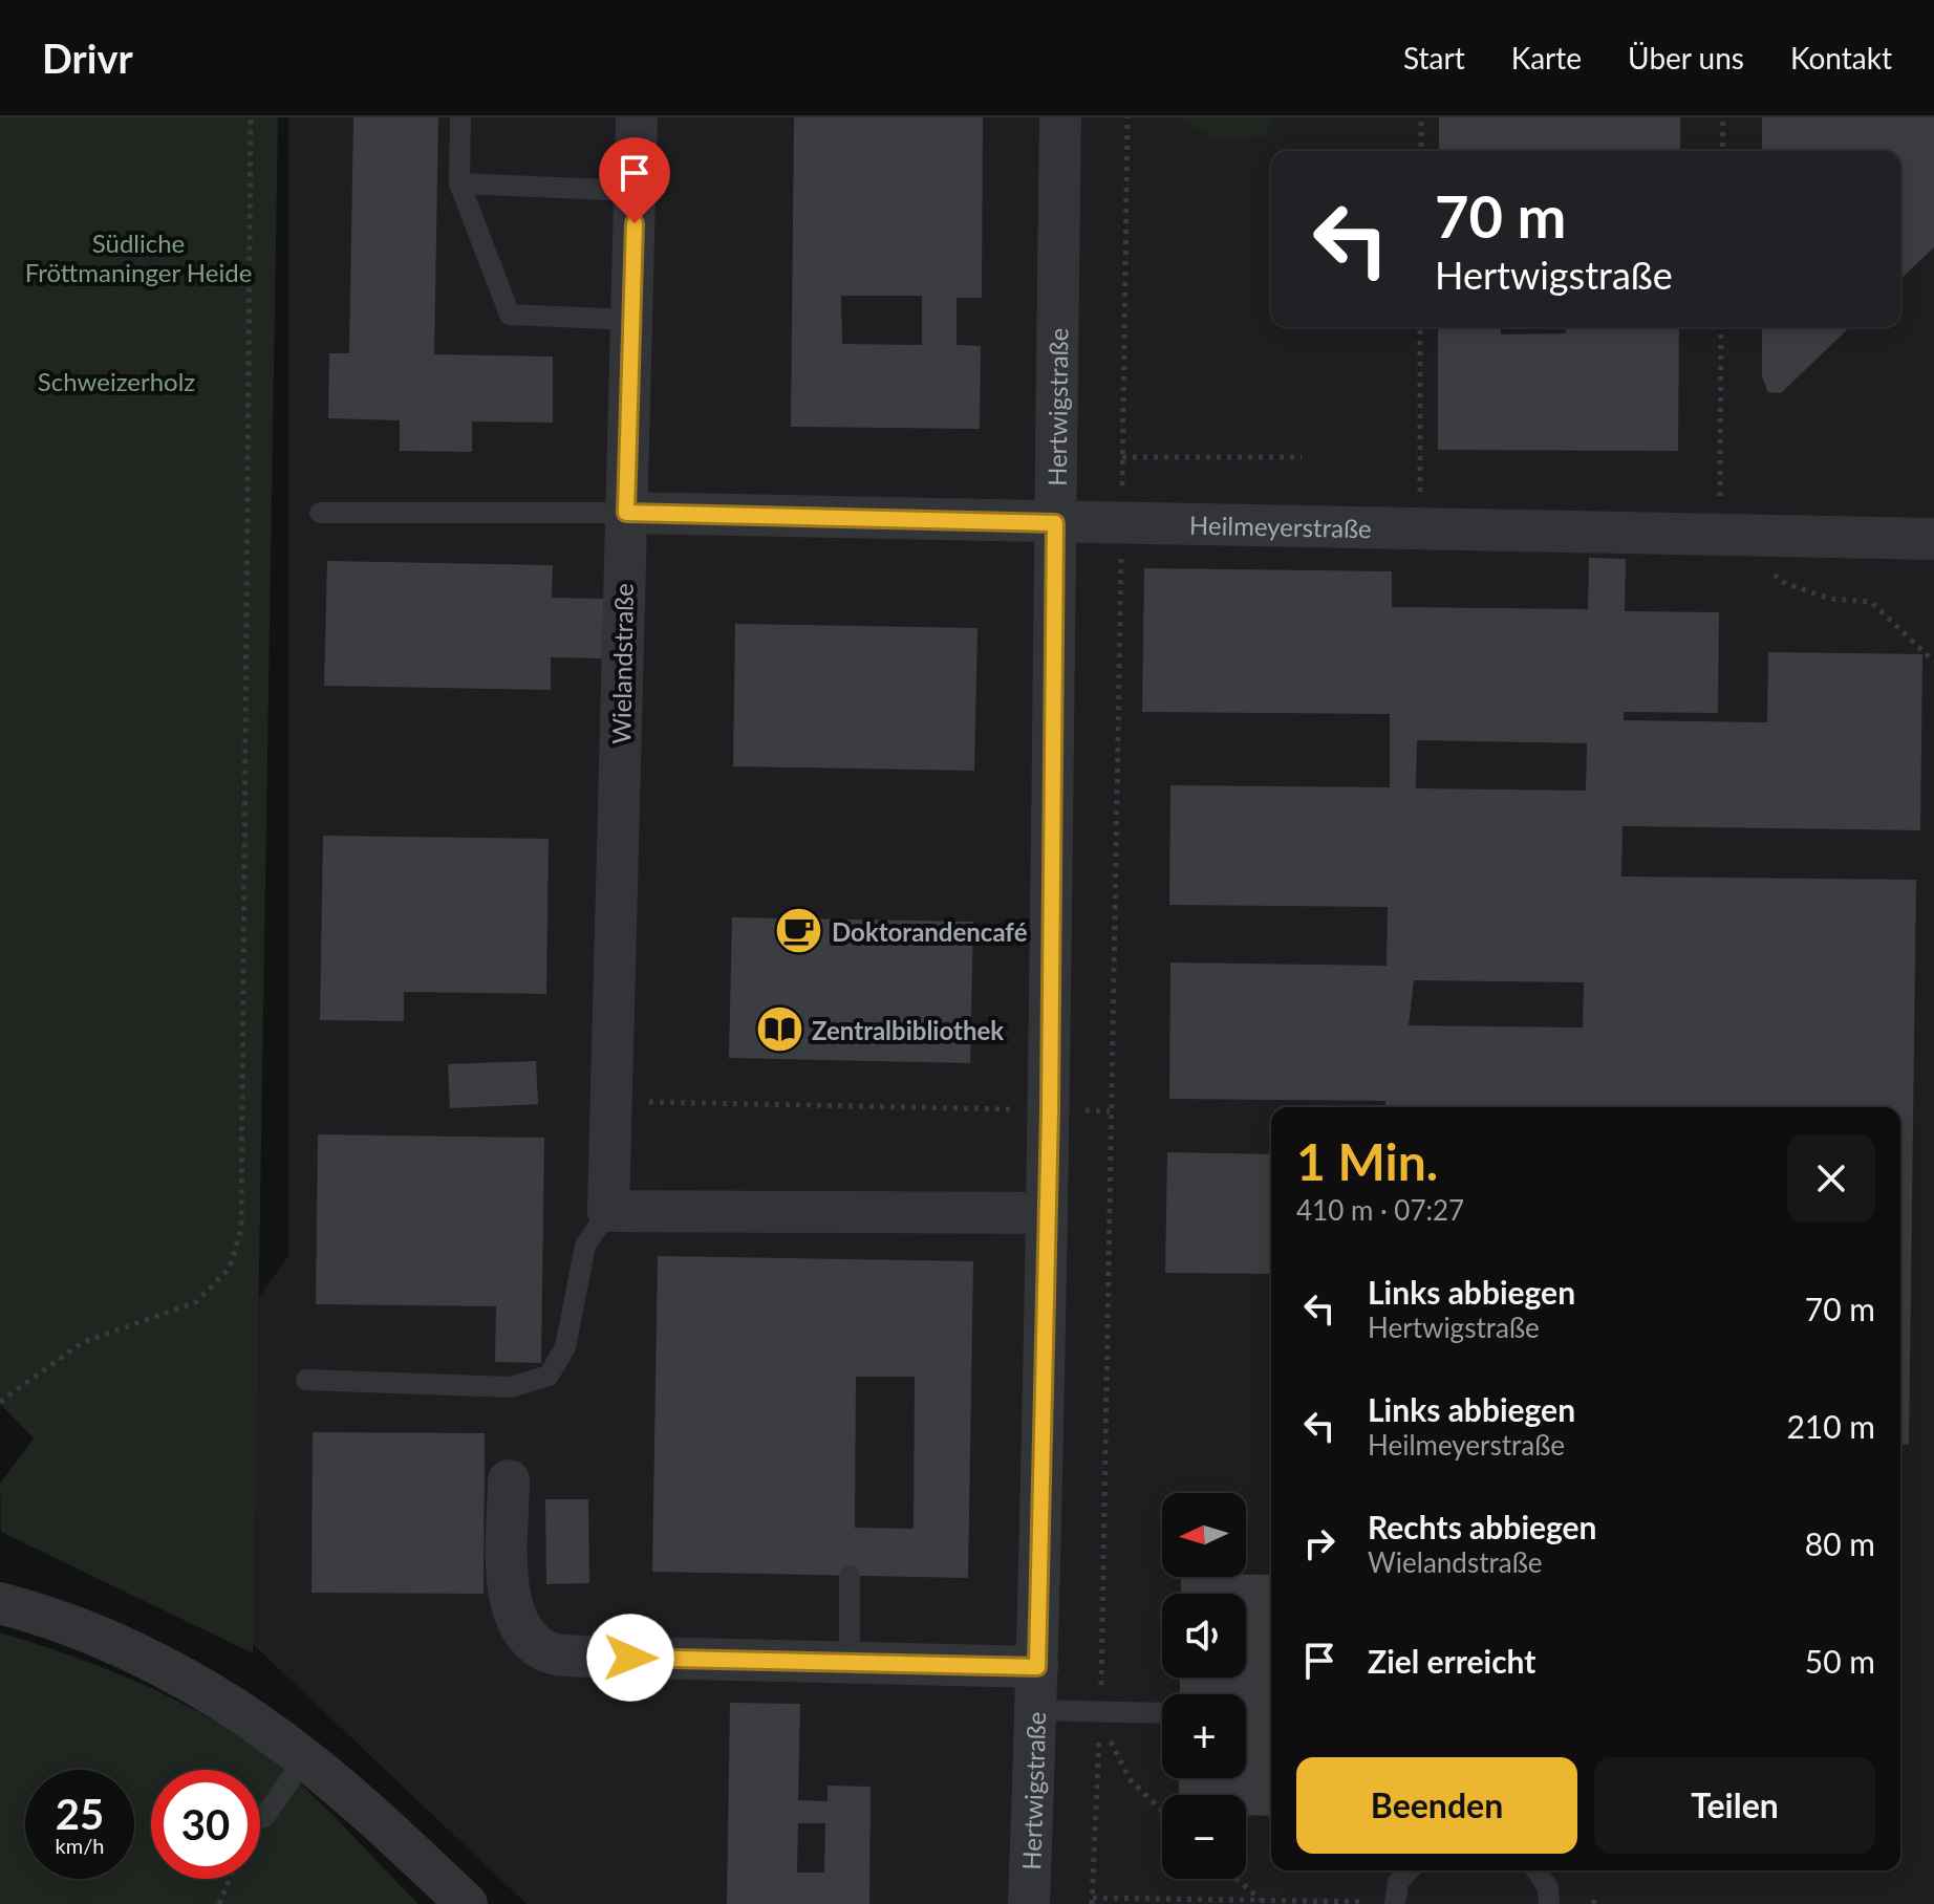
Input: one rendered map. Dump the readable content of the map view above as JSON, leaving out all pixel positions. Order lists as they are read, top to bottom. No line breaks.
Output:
{"streets":{"street":["Hertwigstraße","Heilmeyerstraße","Wielandstraße"]},"crossings":[["Hertwigstraße","Heilmeyerstraße"],["Heilmeyerstraße","Wielandstraße"]],"parks":["Südliche Fröttmaninger Heide","Schweizerholz"],"places":{"cafe":["Doktorandencafé"],"library":["Zentralbibliothek"]},"north":"left","page":{"header":"Drivr","nav":["Start","Karte","Über uns","Kontakt"],"turn":["70 m","Hertwigstraße"],"heading":["1 Min.","410 m · 07:27"],"list":[{"name":"Links abbiegen","note":"Hertwigstraße","value":"70 m"},{"name":"Links abbiegen","note":"Heilmeyerstraße","value":"210 m"},{"name":"Rechts abbiegen","note":"Wielandstraße","value":"80 m"},{"name":"Ziel erreicht","value":"50 m"}],"map_buttons":["+","−"],"buttons":["Beenden","Teilen"],"speed":"25 km/h","limit":"30"}}
